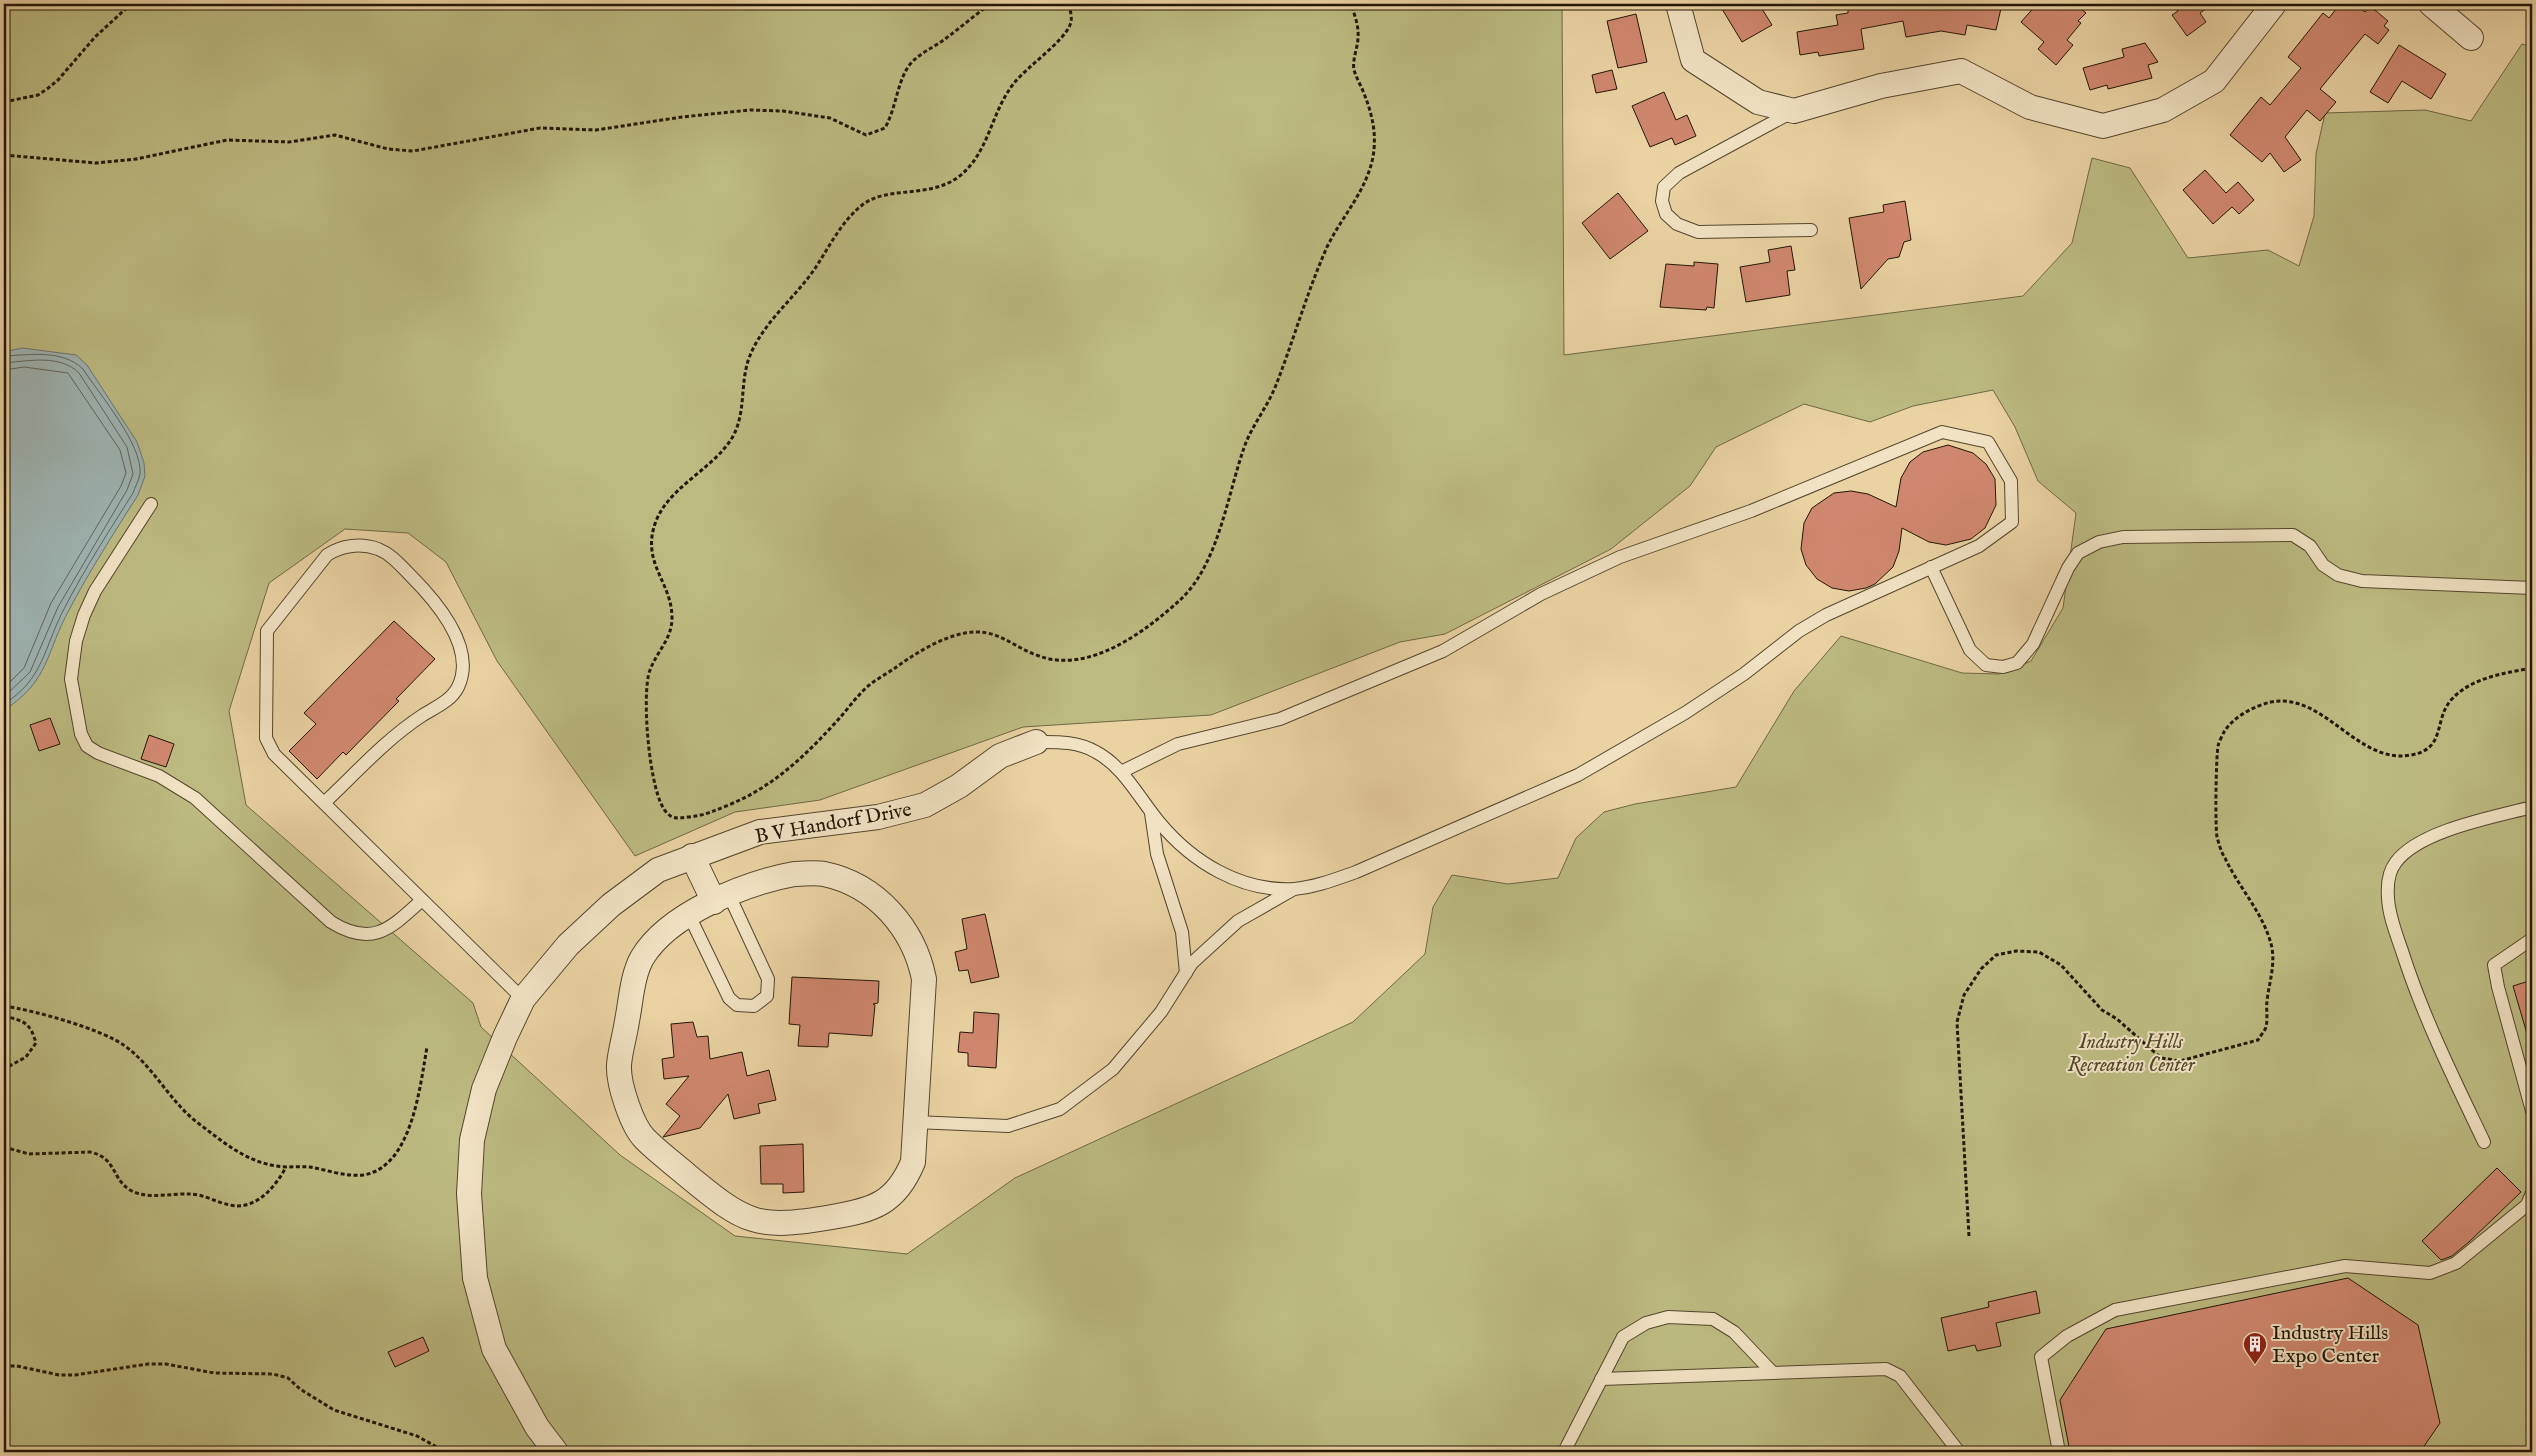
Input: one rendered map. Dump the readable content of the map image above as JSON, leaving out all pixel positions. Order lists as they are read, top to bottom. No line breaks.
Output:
{"streets":{"street":["B V Handorf Drive"]},"parks":["Industry Hills Recreation Center"],"places":{"building":["Industry Hills Expo Center"]}}
